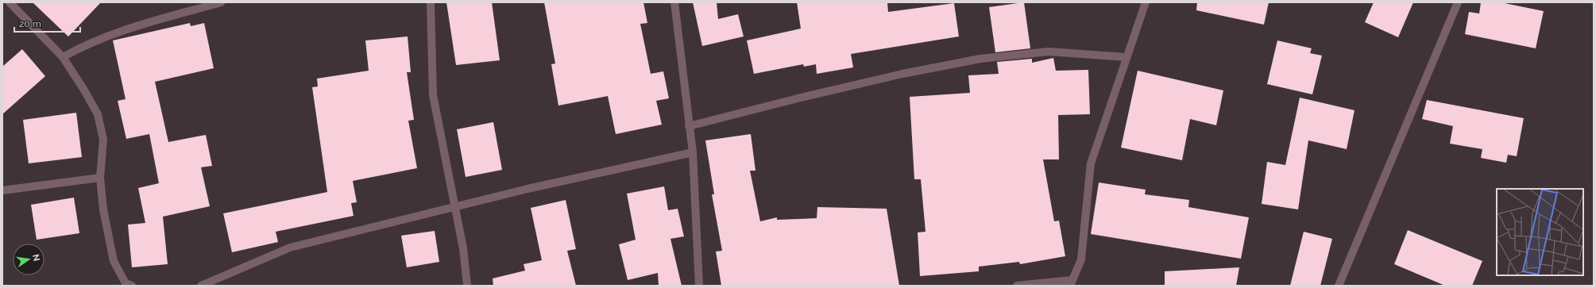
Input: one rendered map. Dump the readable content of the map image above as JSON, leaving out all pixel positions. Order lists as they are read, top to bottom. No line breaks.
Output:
{"scale_bar":"20 m","north":"right"}
